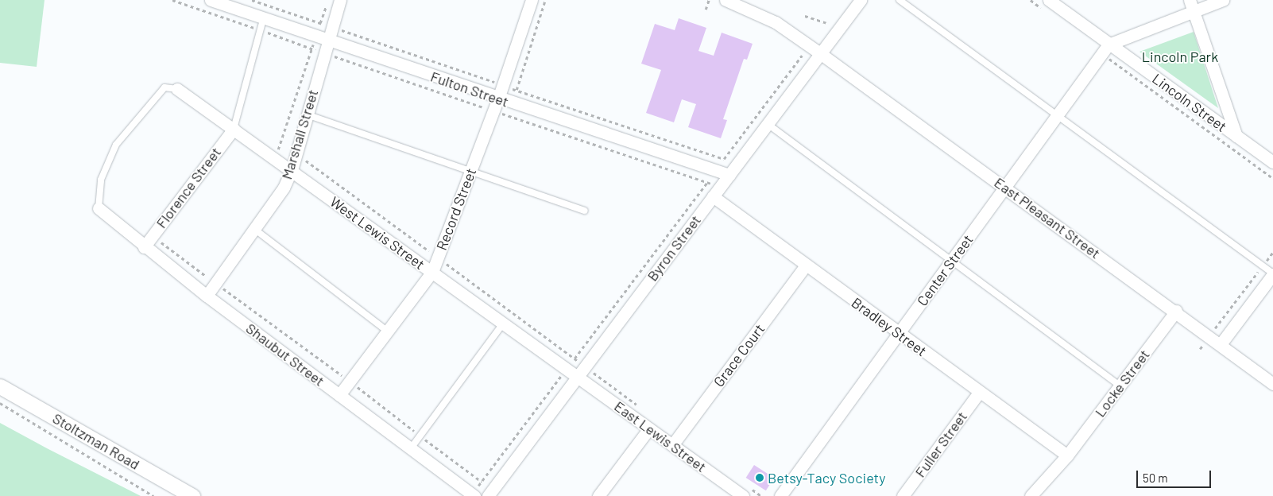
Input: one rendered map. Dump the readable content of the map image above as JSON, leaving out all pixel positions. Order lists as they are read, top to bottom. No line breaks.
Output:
{"streets":{"street":["Fulton Street","Lincoln Street","Marshall Street","Florence Street","Record Street","East Pleasant Street","West Lewis Street","Byron Street","Center Street","Bradley Street","Shaubut Street","Grace Court","Locke Street","East Lewis Street","Stoltzman Road","Fuller Street"]},"crossings":[["Fulton Street","Marshall Street"],["Fulton Street","Record Street"],["Fulton Street","Byron Street"],["Lincoln Street","Center Street"],["Marshall Street","West Lewis Street"],["Marshall Street","Shaubut Street"],["Florence Street","West Lewis Street"],["Florence Street","Shaubut Street"],["Record Street","West Lewis Street"],["Record Street","Shaubut Street"],["East Pleasant Street","Byron Street"],["East Pleasant Street","Center Street"],["East Pleasant Street","Locke Street"],["West Lewis Street","Byron Street"],["West Lewis Street","East Lewis Street"],["Byron Street","Bradley Street"],["Byron Street","East Lewis Street"],["Center Street","Bradley Street"],["Bradley Street","Grace Court"],["Bradley Street","Locke Street"],["Bradley Street","Fuller Street"],["Grace Court","East Lewis Street"]],"parks":["Lincoln Park"],"places":["Betsy-Tacy Society"],"scale_bar":"50 m"}
